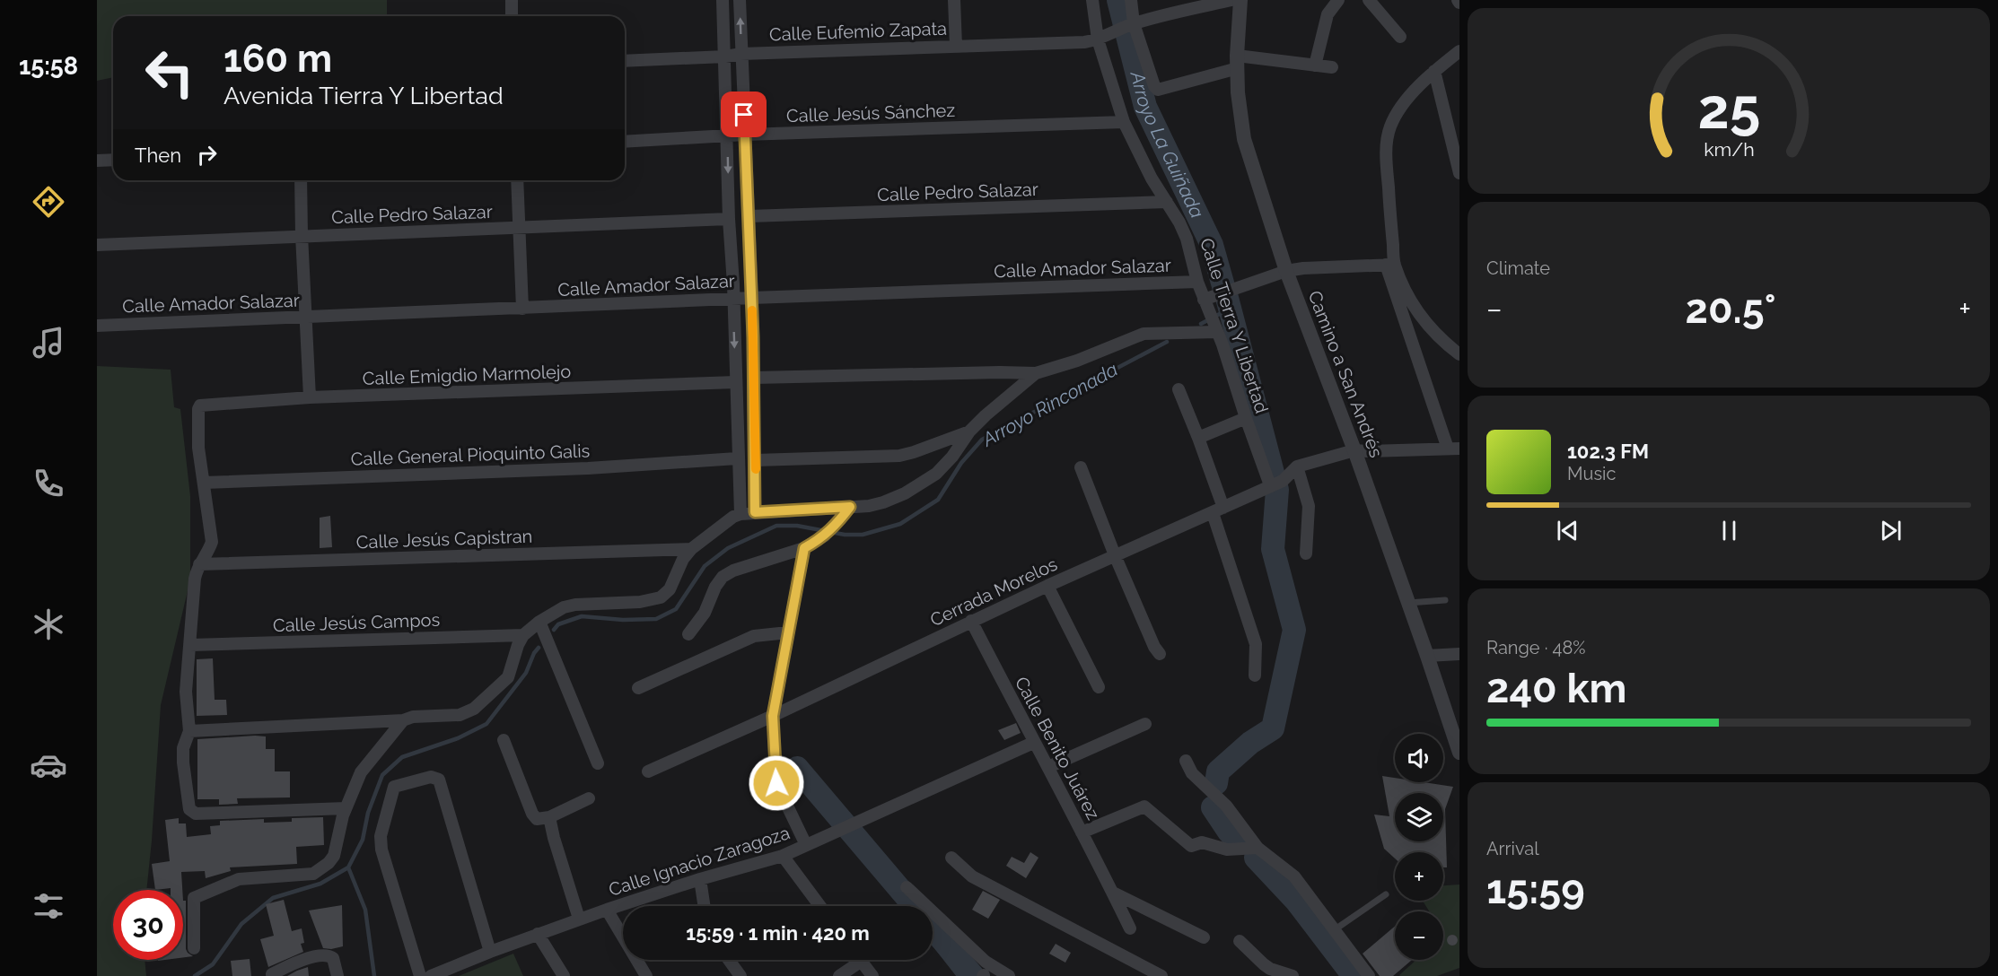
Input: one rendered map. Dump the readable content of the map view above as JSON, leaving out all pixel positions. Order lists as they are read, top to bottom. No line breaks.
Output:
{"streets":{"street":["Calle Eufemio Zapata","Calle Jesús Sánchez","Calle Pedro Salazar","Calle Amador Salazar","Calle Tierra Y Libertad","Camino a San Andrés","Calle Emigdio Marmolejo","Calle General Pioquinto Galis","Calle Jesús Capistran","Cerrada Morelos","Calle Jesús Campos","Calle Benito Juárez","Calle Ignacio Zaragoza"]},"crossings":[["Calle Eufemio Zapata","Calle Tierra Y Libertad"],["Calle Jesús Sánchez","Calle Tierra Y Libertad"],["Calle Pedro Salazar","Calle Tierra Y Libertad"],["Calle Amador Salazar","Calle Tierra Y Libertad"],["Calle Tierra Y Libertad","Cerrada Morelos"],["Camino a San Andrés","Cerrada Morelos"],["Calle Emigdio Marmolejo","Calle General Pioquinto Galis"],["Cerrada Morelos","Calle Benito Juárez"],["Calle Benito Juárez","Calle Ignacio Zaragoza"]],"water":["Arroyo La Guiñada","Arroyo Rinconada"],"page":{"tabs":"15:58","turn":["160 m","Avenida Tierra Y Libertad"],"then":"Then","tile":["Climate",["Range · 48%","240 km"],["Arrival","15:59"]],"heat":["−","20.5°","+"],"song":["102.3 FM","Music"],"map_buttons":["+","−"],"limit":"30","trip":"15:59 · 1 min · 420 m","gauge":["25","km/h"]}}
